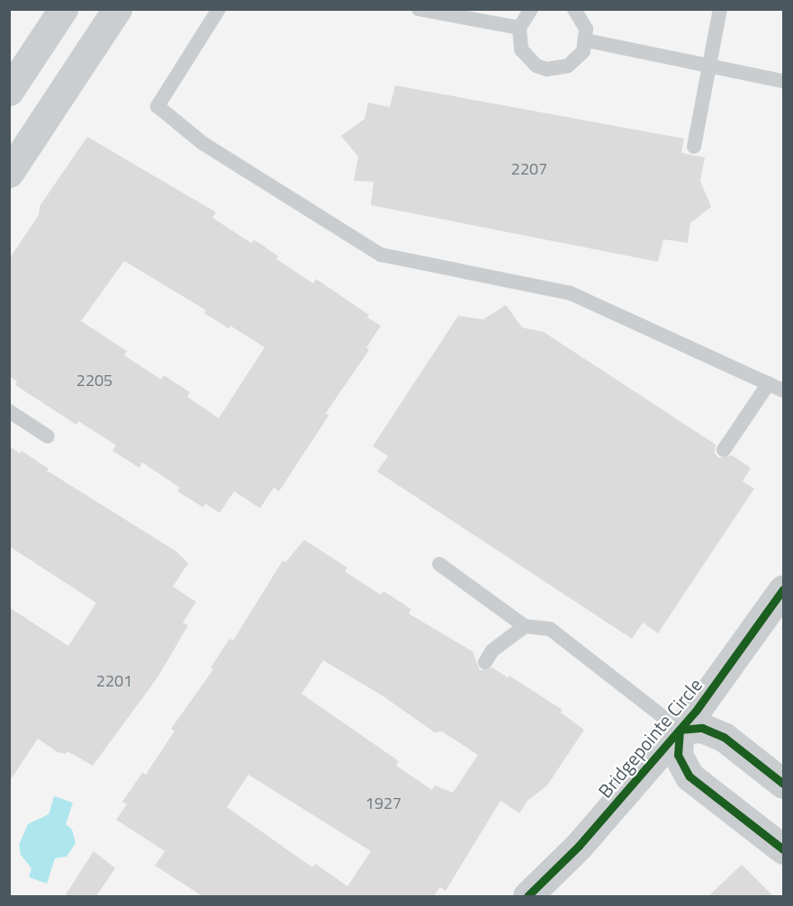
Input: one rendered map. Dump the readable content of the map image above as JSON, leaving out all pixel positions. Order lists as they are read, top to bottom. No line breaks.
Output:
{"streets":{"street":["Bridgepointe Circle"]},"house_numbers":["2207","2205","2201","1927"]}
